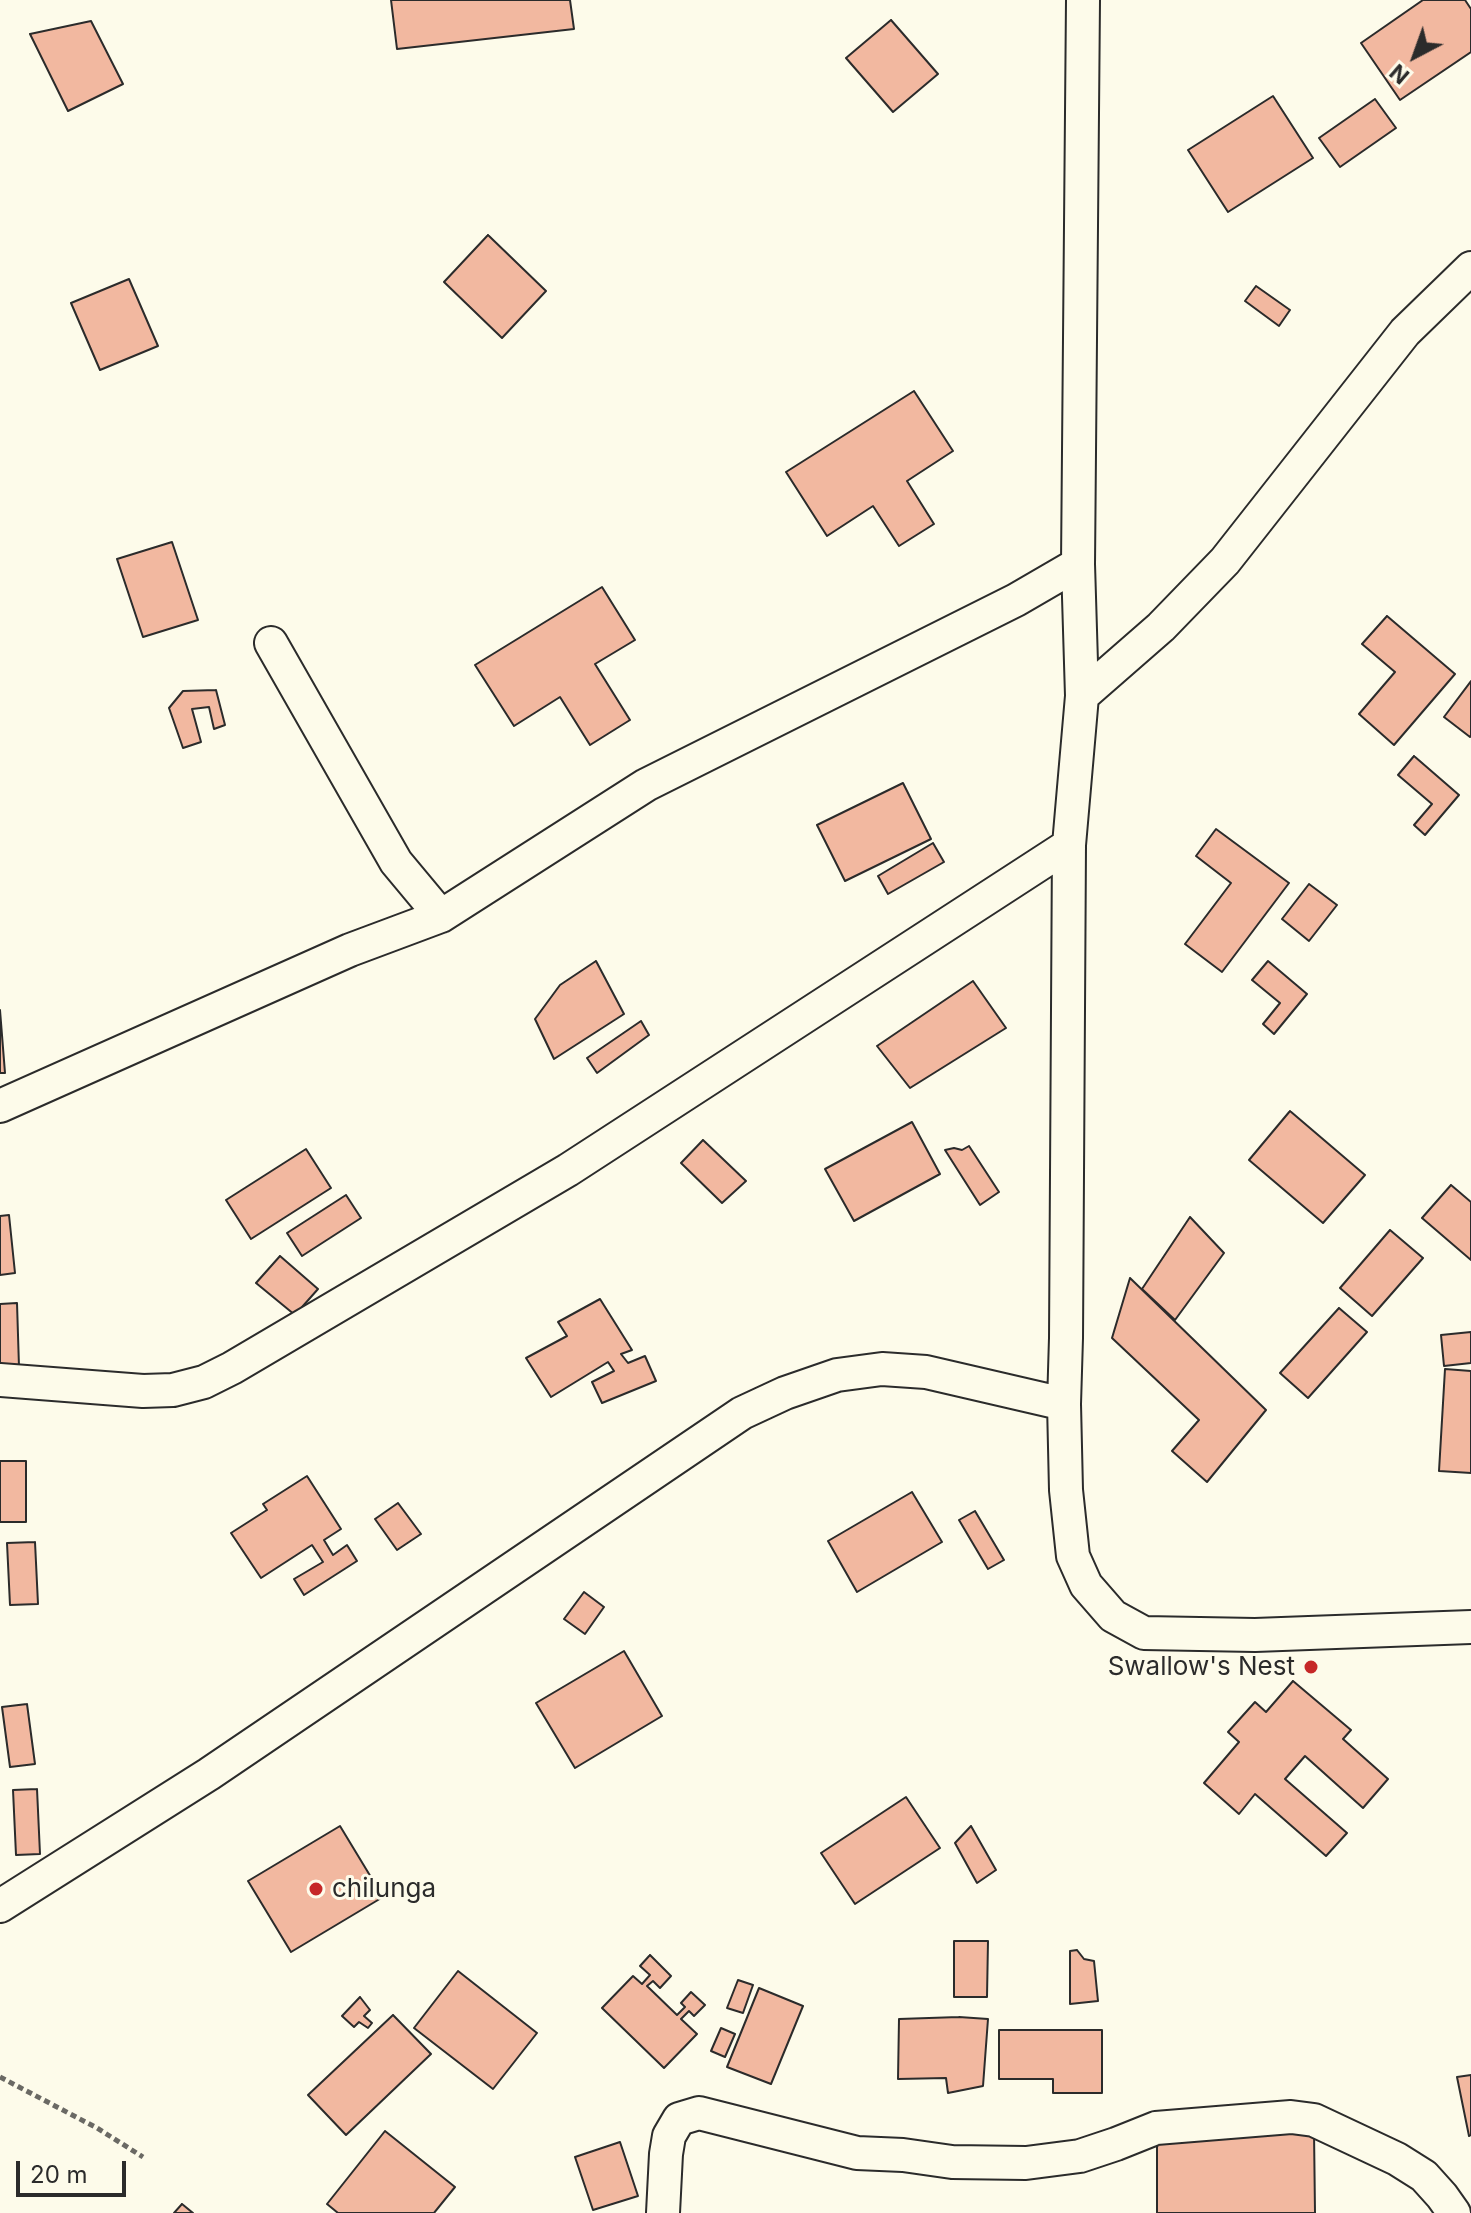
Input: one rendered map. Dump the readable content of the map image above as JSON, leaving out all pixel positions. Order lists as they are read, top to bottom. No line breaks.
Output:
{"places":["Swallow's Nest","chilunga"],"scale_bar":"20 m","north":"bottom left"}
